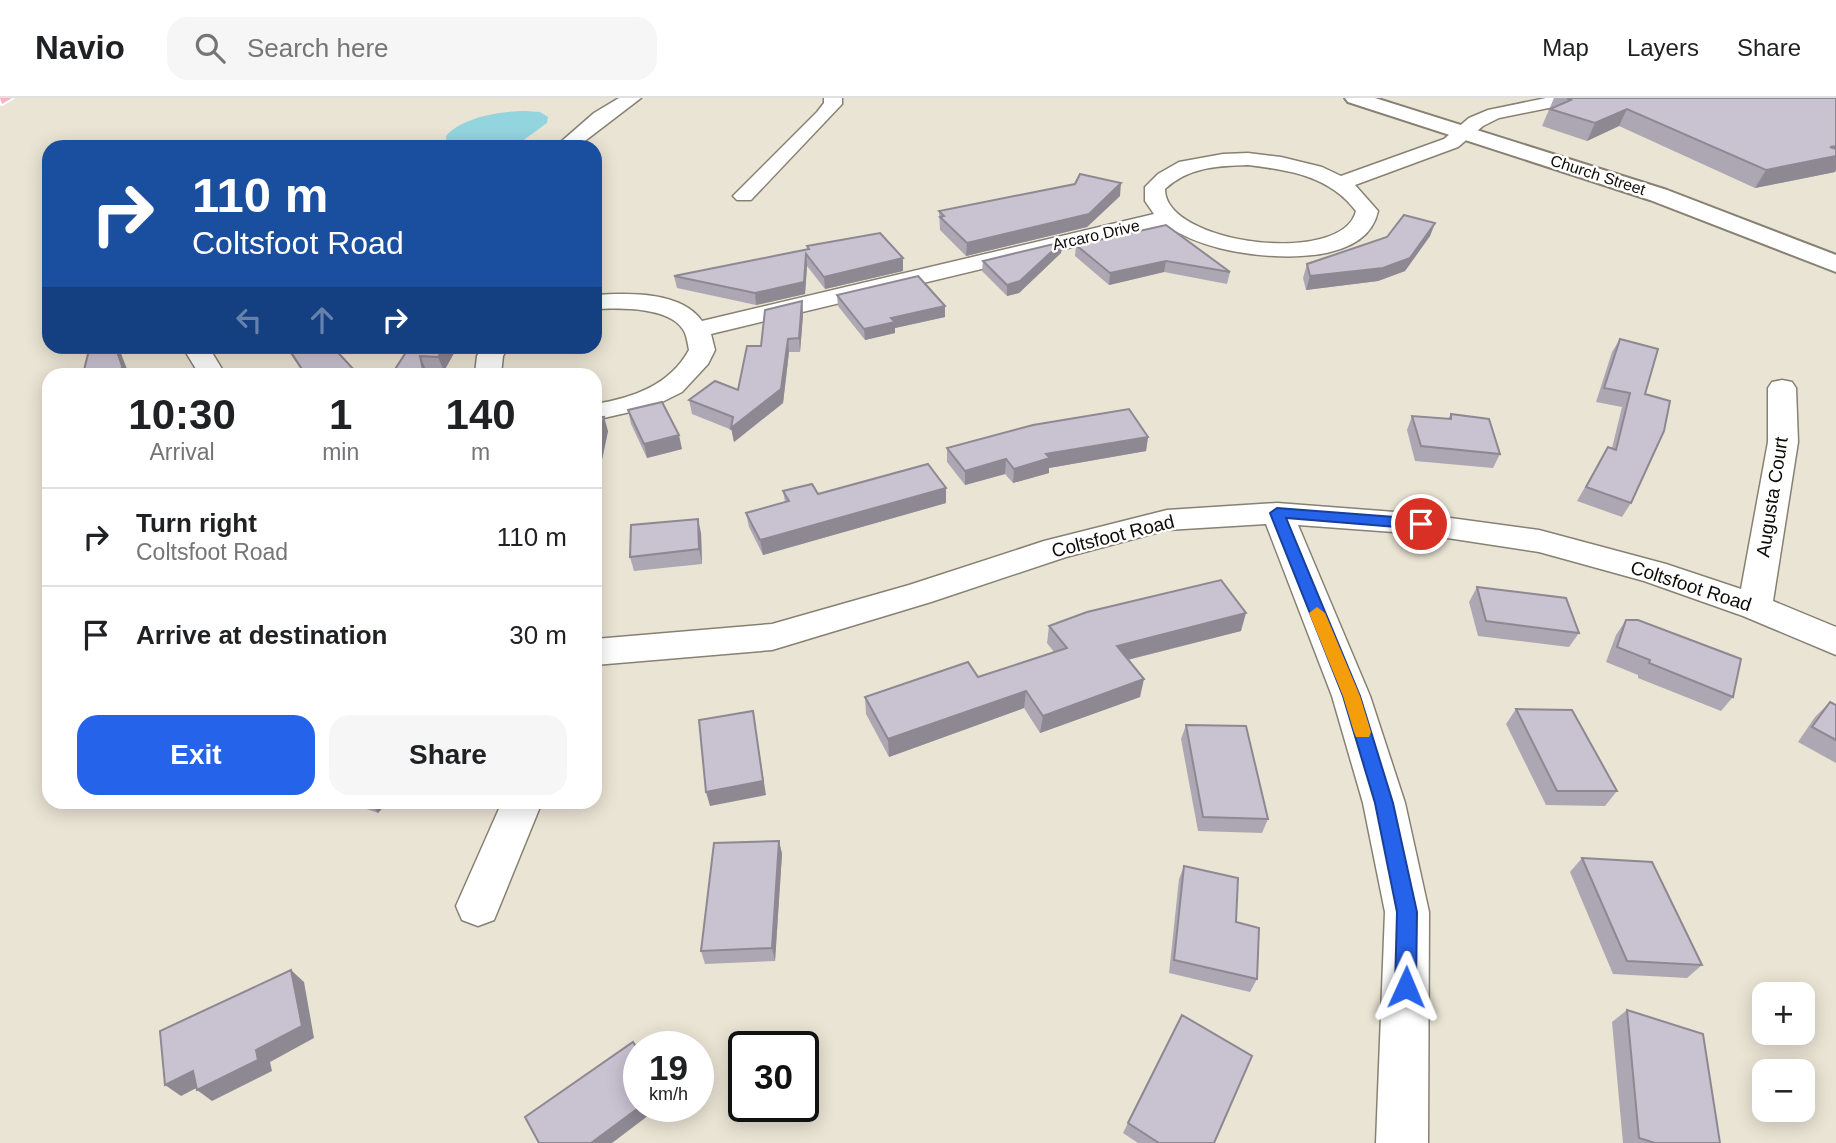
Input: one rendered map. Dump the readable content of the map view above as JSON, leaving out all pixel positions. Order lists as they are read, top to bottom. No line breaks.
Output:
{"streets":{"street":["Church Street","Arcaro Drive","Augusta Court","Coltsfoot Road"]},"crossings":[["Augusta Court","Coltsfoot Road"]],"page":{"header":"Navio","search":"Search here","nav":["Map","Layers","Share"],"turn":["110 m","Coltsfoot Road"],"eta":["10:30","Arrival","1","min","140","m"],"list":[{"name":"Turn right","note":"Coltsfoot Road","value":"110 m"},{"name":"Arrive at destination","value":"30 m"}],"buttons":["Exit","Share"],"map_buttons":["+","−"],"speed":"19 km/h","limit":"30"}}
